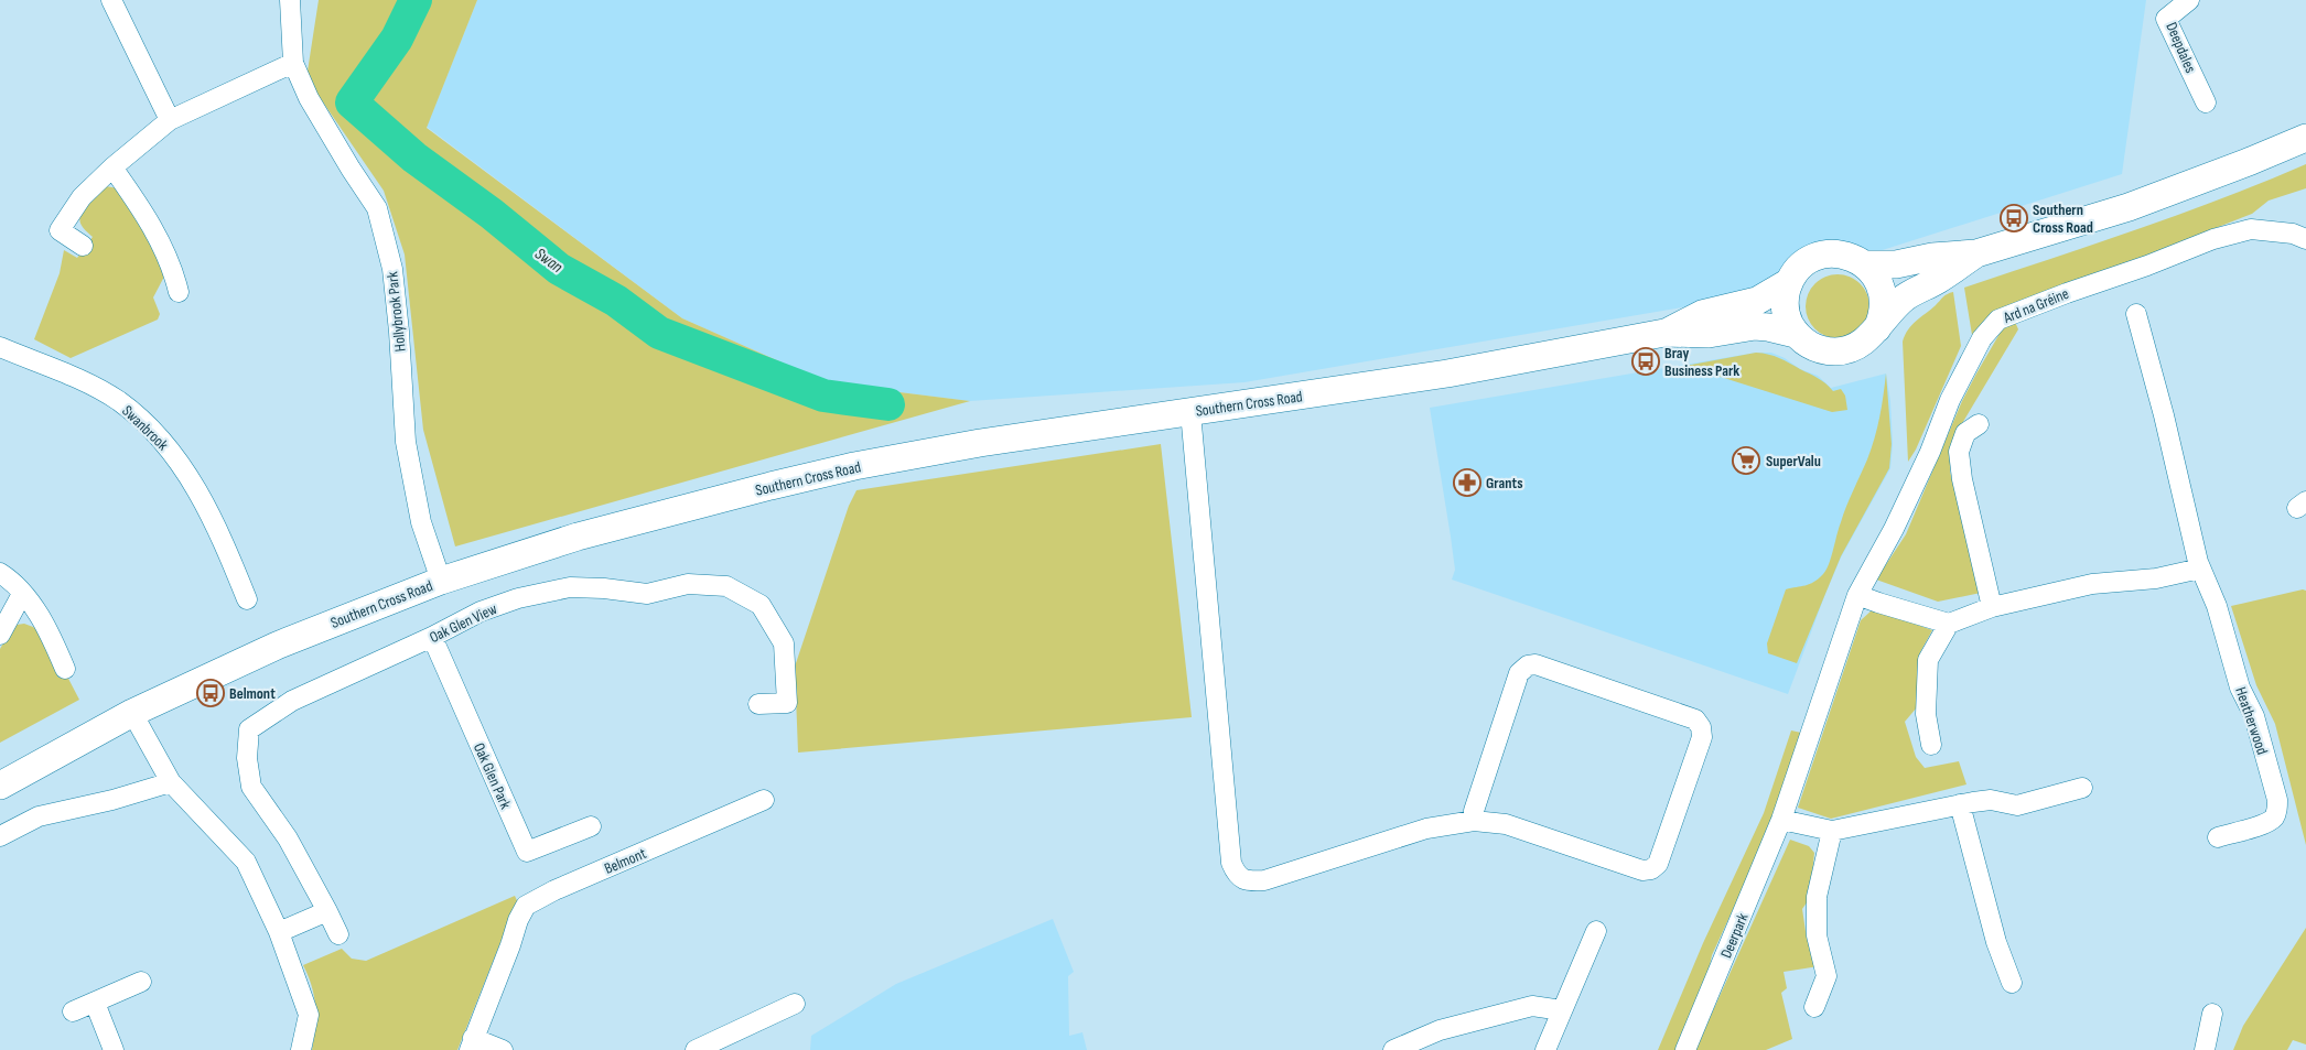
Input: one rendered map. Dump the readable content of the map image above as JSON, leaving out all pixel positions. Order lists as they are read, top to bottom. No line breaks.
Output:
{"streets":{"main road":["Southern Cross Road"],"street":["Deepdales","Ard na Gréine","Hollybrook Park","Swanbrook","Oak Glen View","Heatherwood","Oak Glen Park","Belmont","Deerpark"]},"crossings":[["Ard na Gréine","Deerpark"],["Hollybrook Park","Southern Cross Road"],["Oak Glen View","Oak Glen Park"]],"water":["Swan"],"places":{"bus stop":["Southern Cross Road","Bray Business Park","Belmont"],"supermarket":["SuperValu"],"pharmacy":["Grants"]}}
